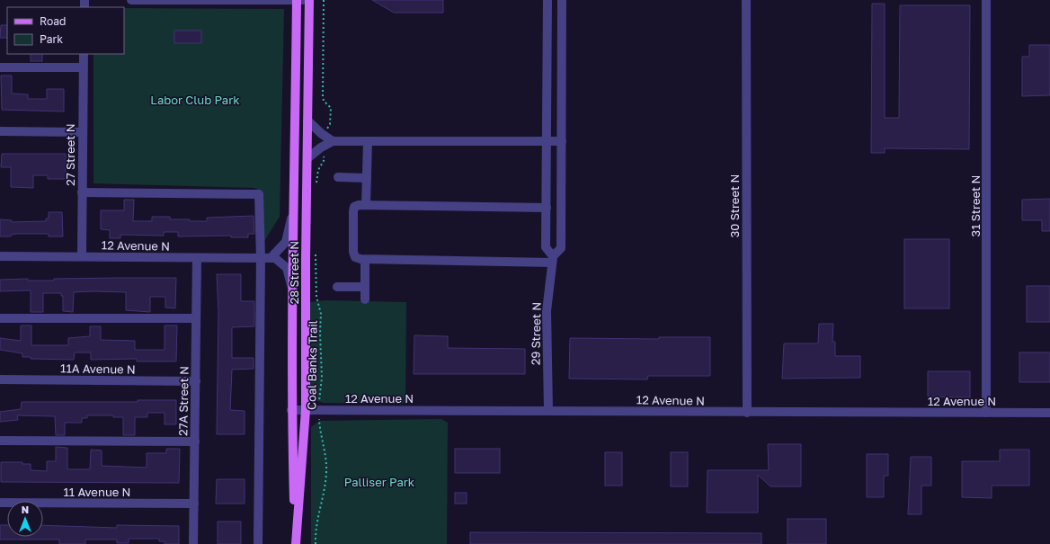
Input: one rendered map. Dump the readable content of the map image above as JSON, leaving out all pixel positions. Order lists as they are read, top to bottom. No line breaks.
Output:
{"streets":{"main road":["28 Street N"],"street":["27 Street N","30 Street N","31 Street N","12 Avenue N","29 Street N","11A Avenue N","27A Street N","11 Avenue N"],"path":["Coal Banks Trail"]},"crossings":[["27 Street N","12 Avenue N"],["30 Street N","12 Avenue N"],["31 Street N","12 Avenue N"],["12 Avenue N","28 Street N"],["12 Avenue N","29 Street N"],["12 Avenue N","Coal Banks Trail"],["12 Avenue N","27A Street N"],["11A Avenue N","27A Street N"],["27A Street N","11 Avenue N"]],"parks":["Labor Club Park","Palliser Park"],"legend":["Road","Park"],"north":"top"}
